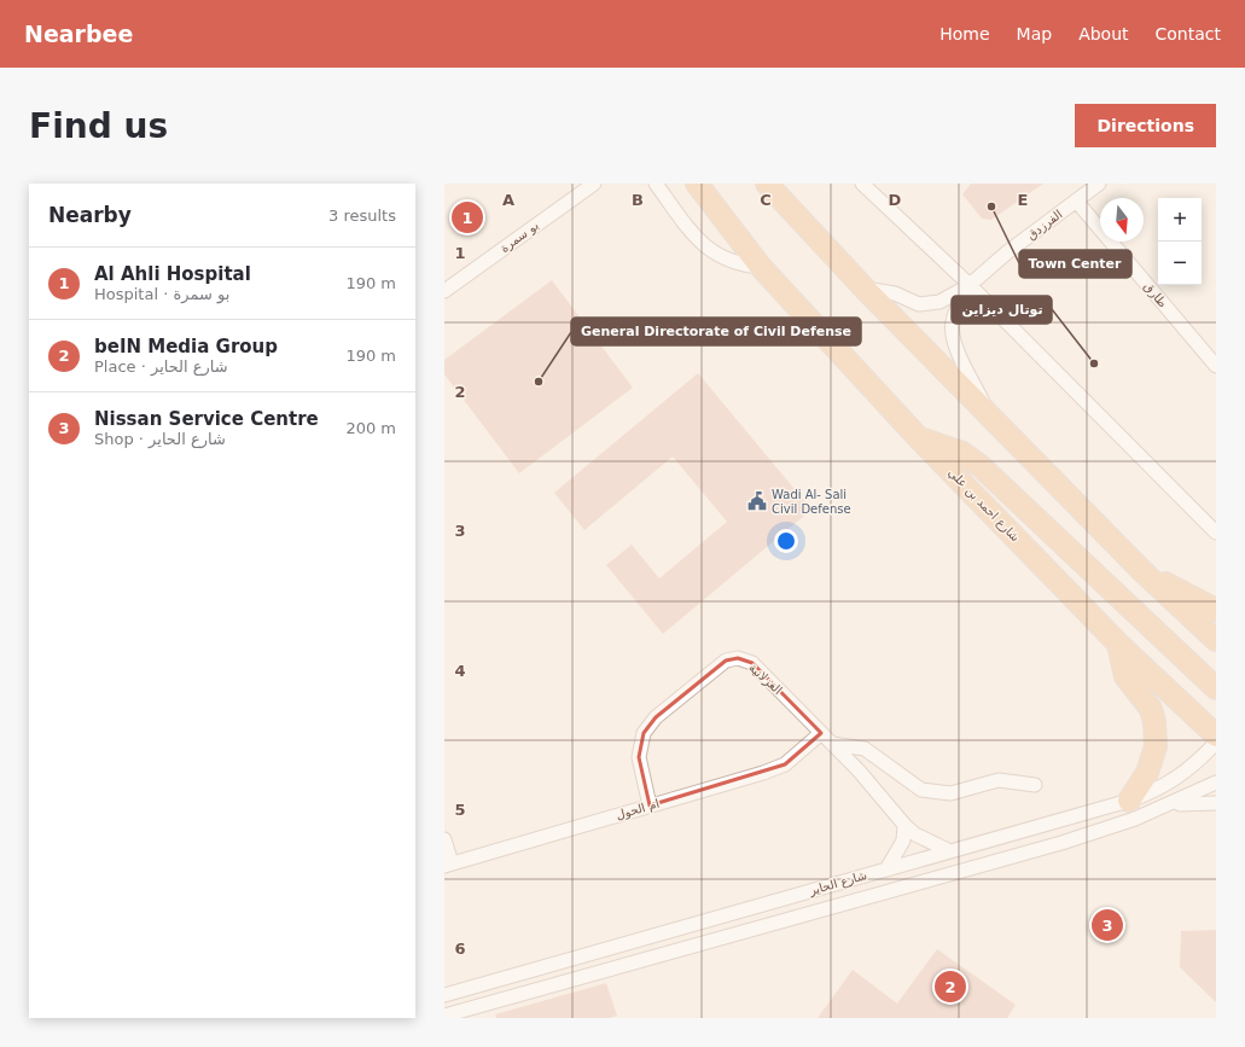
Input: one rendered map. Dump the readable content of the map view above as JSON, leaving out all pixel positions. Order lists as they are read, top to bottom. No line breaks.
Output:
{"streets":{"main road":["شارع احمد بن علي"],"street":["الفرزدق","بو سمرة","طارق","الغزلانية","ام الحول","شارع الحاير"]},"crossings":[["الفرزدق","طارق"],["الغزلانية","ام الحول"],["الغزلانية","شارع الحاير"]],"places":{"other":["Town Center","توتال ديزاين","General Directorate of Civil Defense"],"public building":["Wadi Al- Sali Civil Defense"]},"north":"bottom","page":{"header":"Nearbee","nav":["Home","Map","About","Contact"],"buttons":"Directions","title":"Find us","heading":["Nearby","3 results"],"map_buttons":["+","−"],"pins":["1","3","2"],"list":[{"mark":"1","name":"Al Ahli Hospital","note":"Hospital · بو سمرة","value":"190 m"},{"mark":"2","name":"beIN Media Group","note":"Place · شارع الحاير","value":"190 m"},{"mark":"3","name":"Nissan Service Centre","note":"Shop · شارع الحاير","value":"200 m"}]},"grid":{"columns":["A","B","C","D","E"],"rows":["1","2","3","4","5","6"]}}
